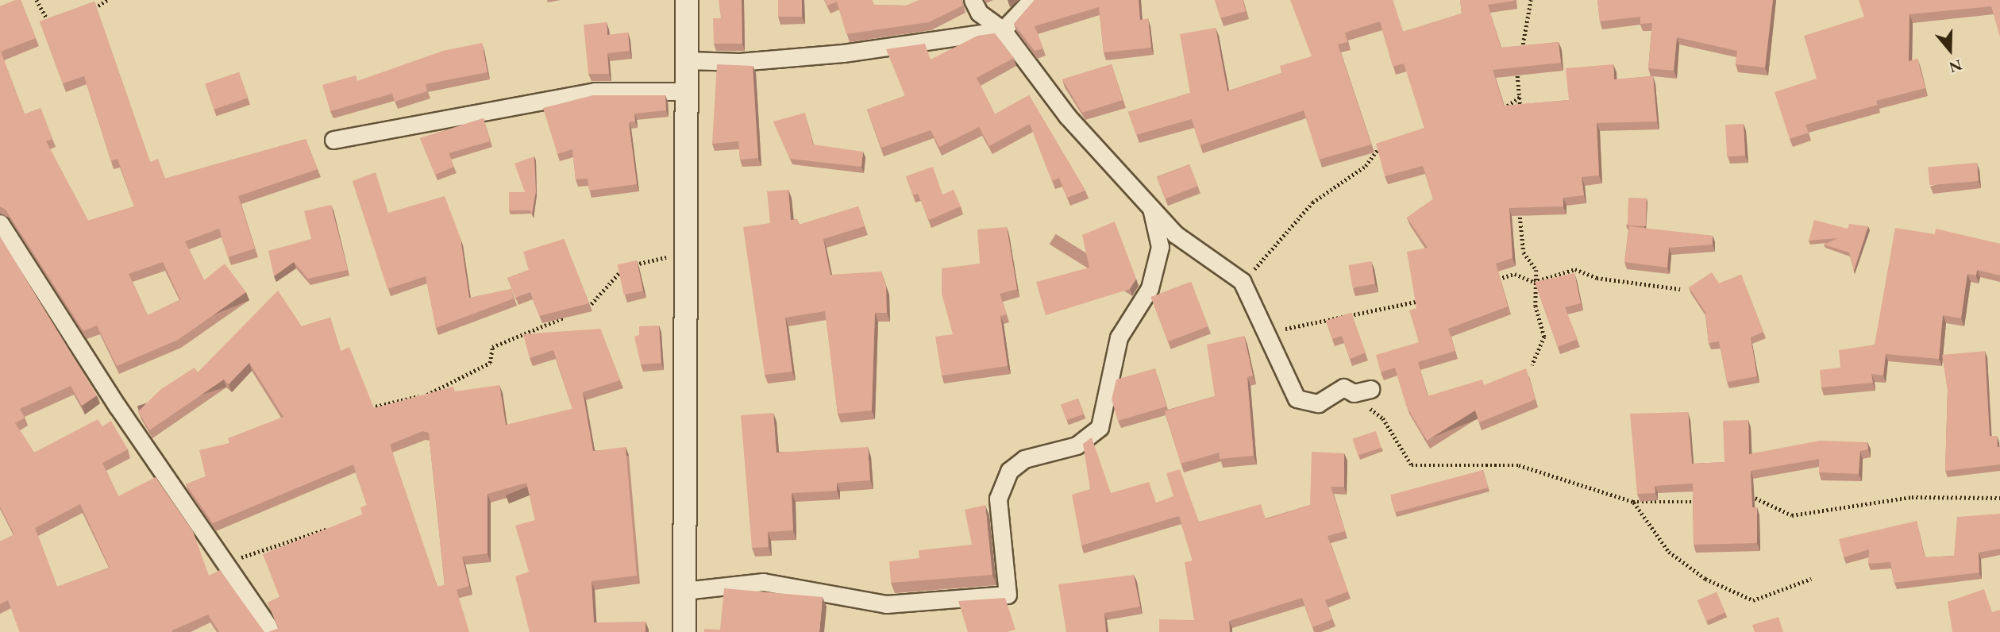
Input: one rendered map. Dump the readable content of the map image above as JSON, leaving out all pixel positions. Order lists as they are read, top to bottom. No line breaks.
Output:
{"north":"bottom"}
